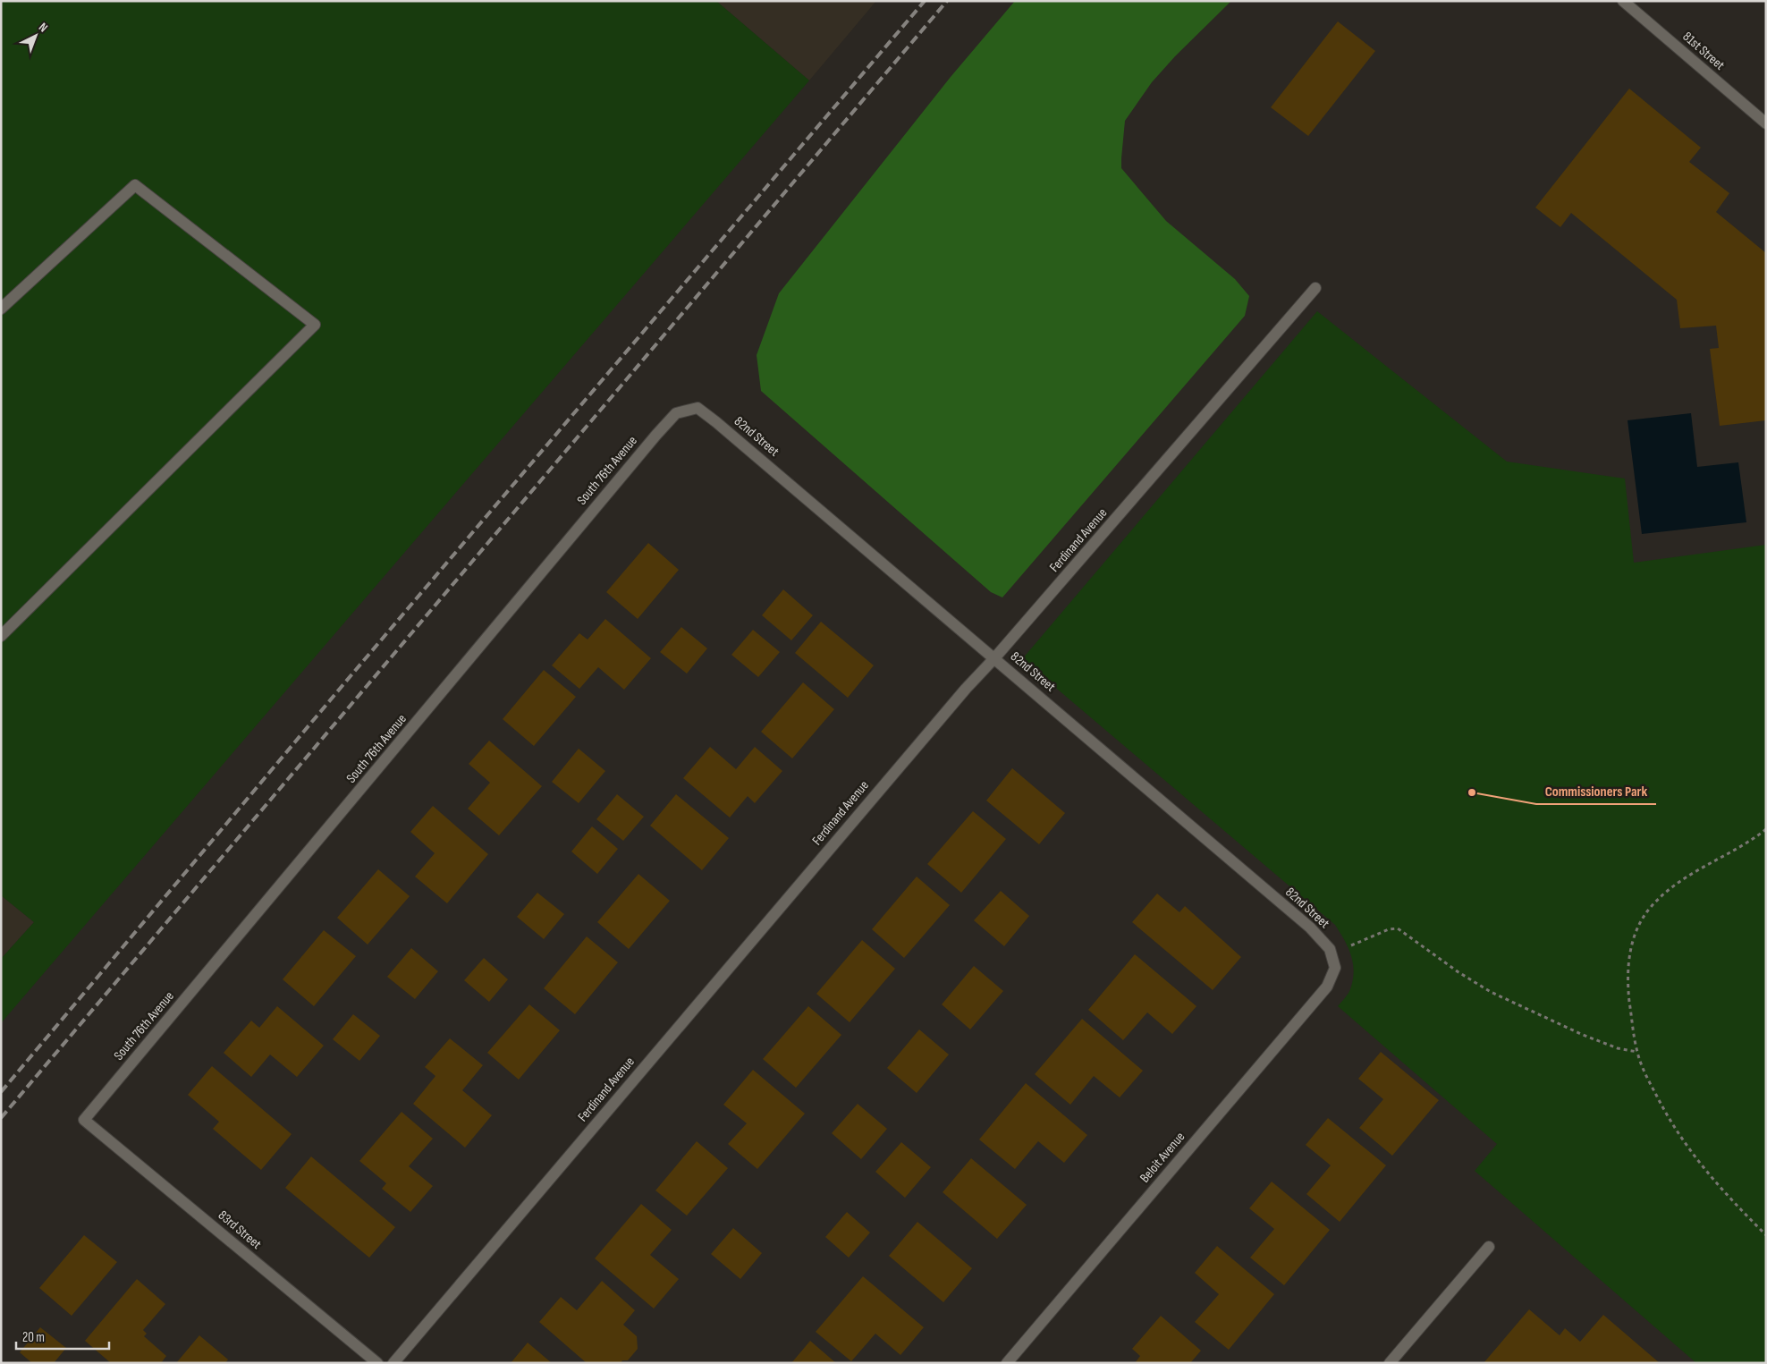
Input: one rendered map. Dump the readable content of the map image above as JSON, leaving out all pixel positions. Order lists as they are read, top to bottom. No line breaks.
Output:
{"streets":{"street":["81st Street","82nd Street","South 76th Avenue","Ferdinand Avenue","Beloit Avenue","83rd Street"]},"crossings":[["82nd Street","South 76th Avenue"],["82nd Street","Ferdinand Avenue"],["82nd Street","Beloit Avenue"],["South 76th Avenue","83rd Street"]],"places":["Commissioners Park"],"scale_bar":"20 m","north":"top right"}
